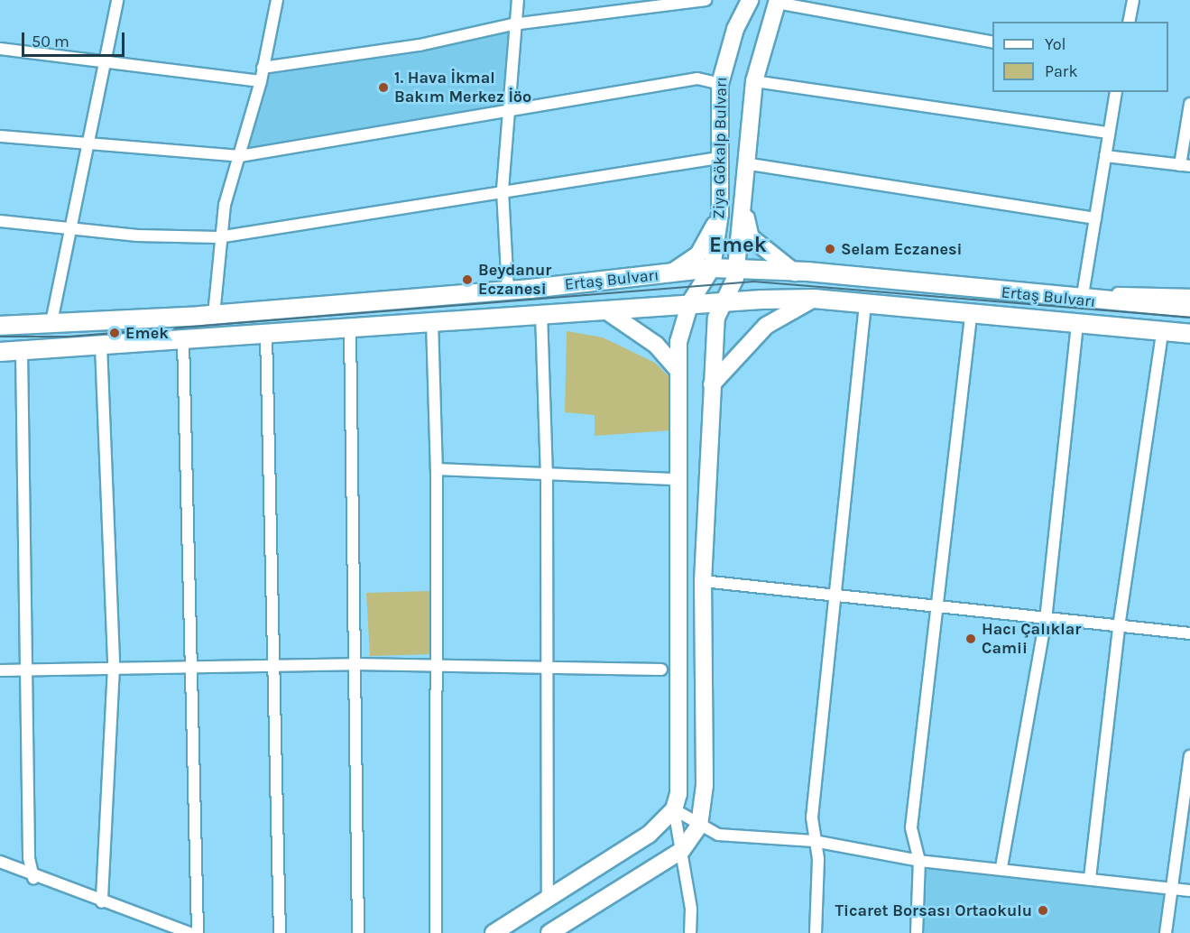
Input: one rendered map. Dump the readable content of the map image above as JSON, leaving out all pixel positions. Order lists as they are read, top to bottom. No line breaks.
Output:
{"streets":{"main road":["Ziya Gökalp Bulvarı","Ertaş Bulvarı"]},"crossings":[["Ziya Gökalp Bulvarı","Ertaş Bulvarı"]],"districts":["Emek"],"places":["1. Hava İkmal Bakım Merkez İöo","Selam Eczanesi","Beydanur Eczanesi","Emek","Hacı Çalıklar Camii","Ticaret Borsası Ortaokulu"],"legend":["Yol","Park"],"scale_bar":"50 m"}
